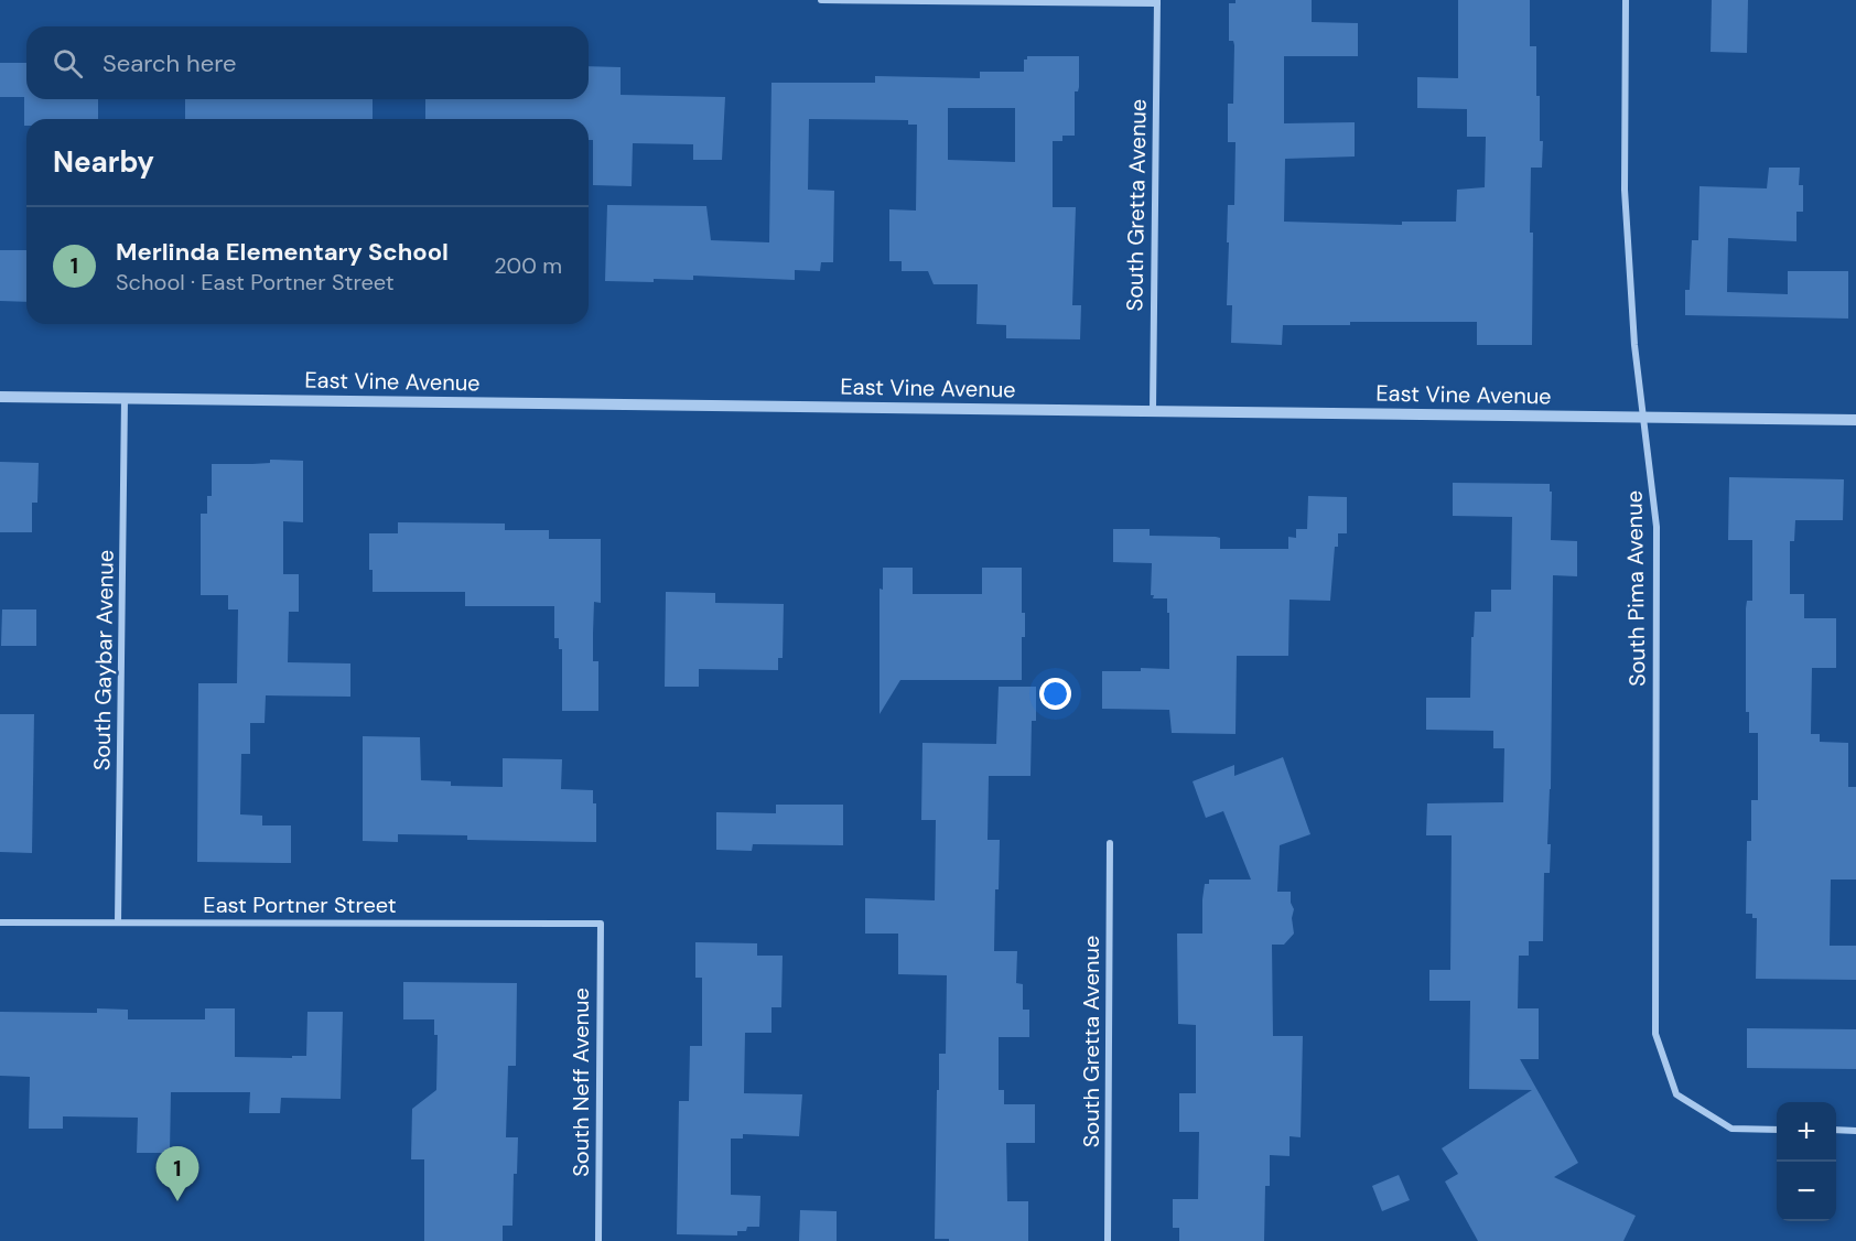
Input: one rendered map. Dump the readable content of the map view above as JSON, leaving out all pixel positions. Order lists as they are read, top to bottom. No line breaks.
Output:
{"streets":{"street":["South Gretta Avenue","East Vine Avenue","South Pima Avenue","South Gaybar Avenue","East Portner Street","South Neff Avenue"]},"crossings":[["South Gretta Avenue","East Vine Avenue"],["East Vine Avenue","South Pima Avenue"],["East Vine Avenue","South Gaybar Avenue"],["South Gaybar Avenue","East Portner Street"],["East Portner Street","South Neff Avenue"]],"page":{"search":"Search here","heading":"Nearby","list":[{"mark":"1","name":"Merlinda Elementary School","note":"School · East Portner Street","value":"200 m"}],"map_buttons":["+","−"],"pins":"1"}}
